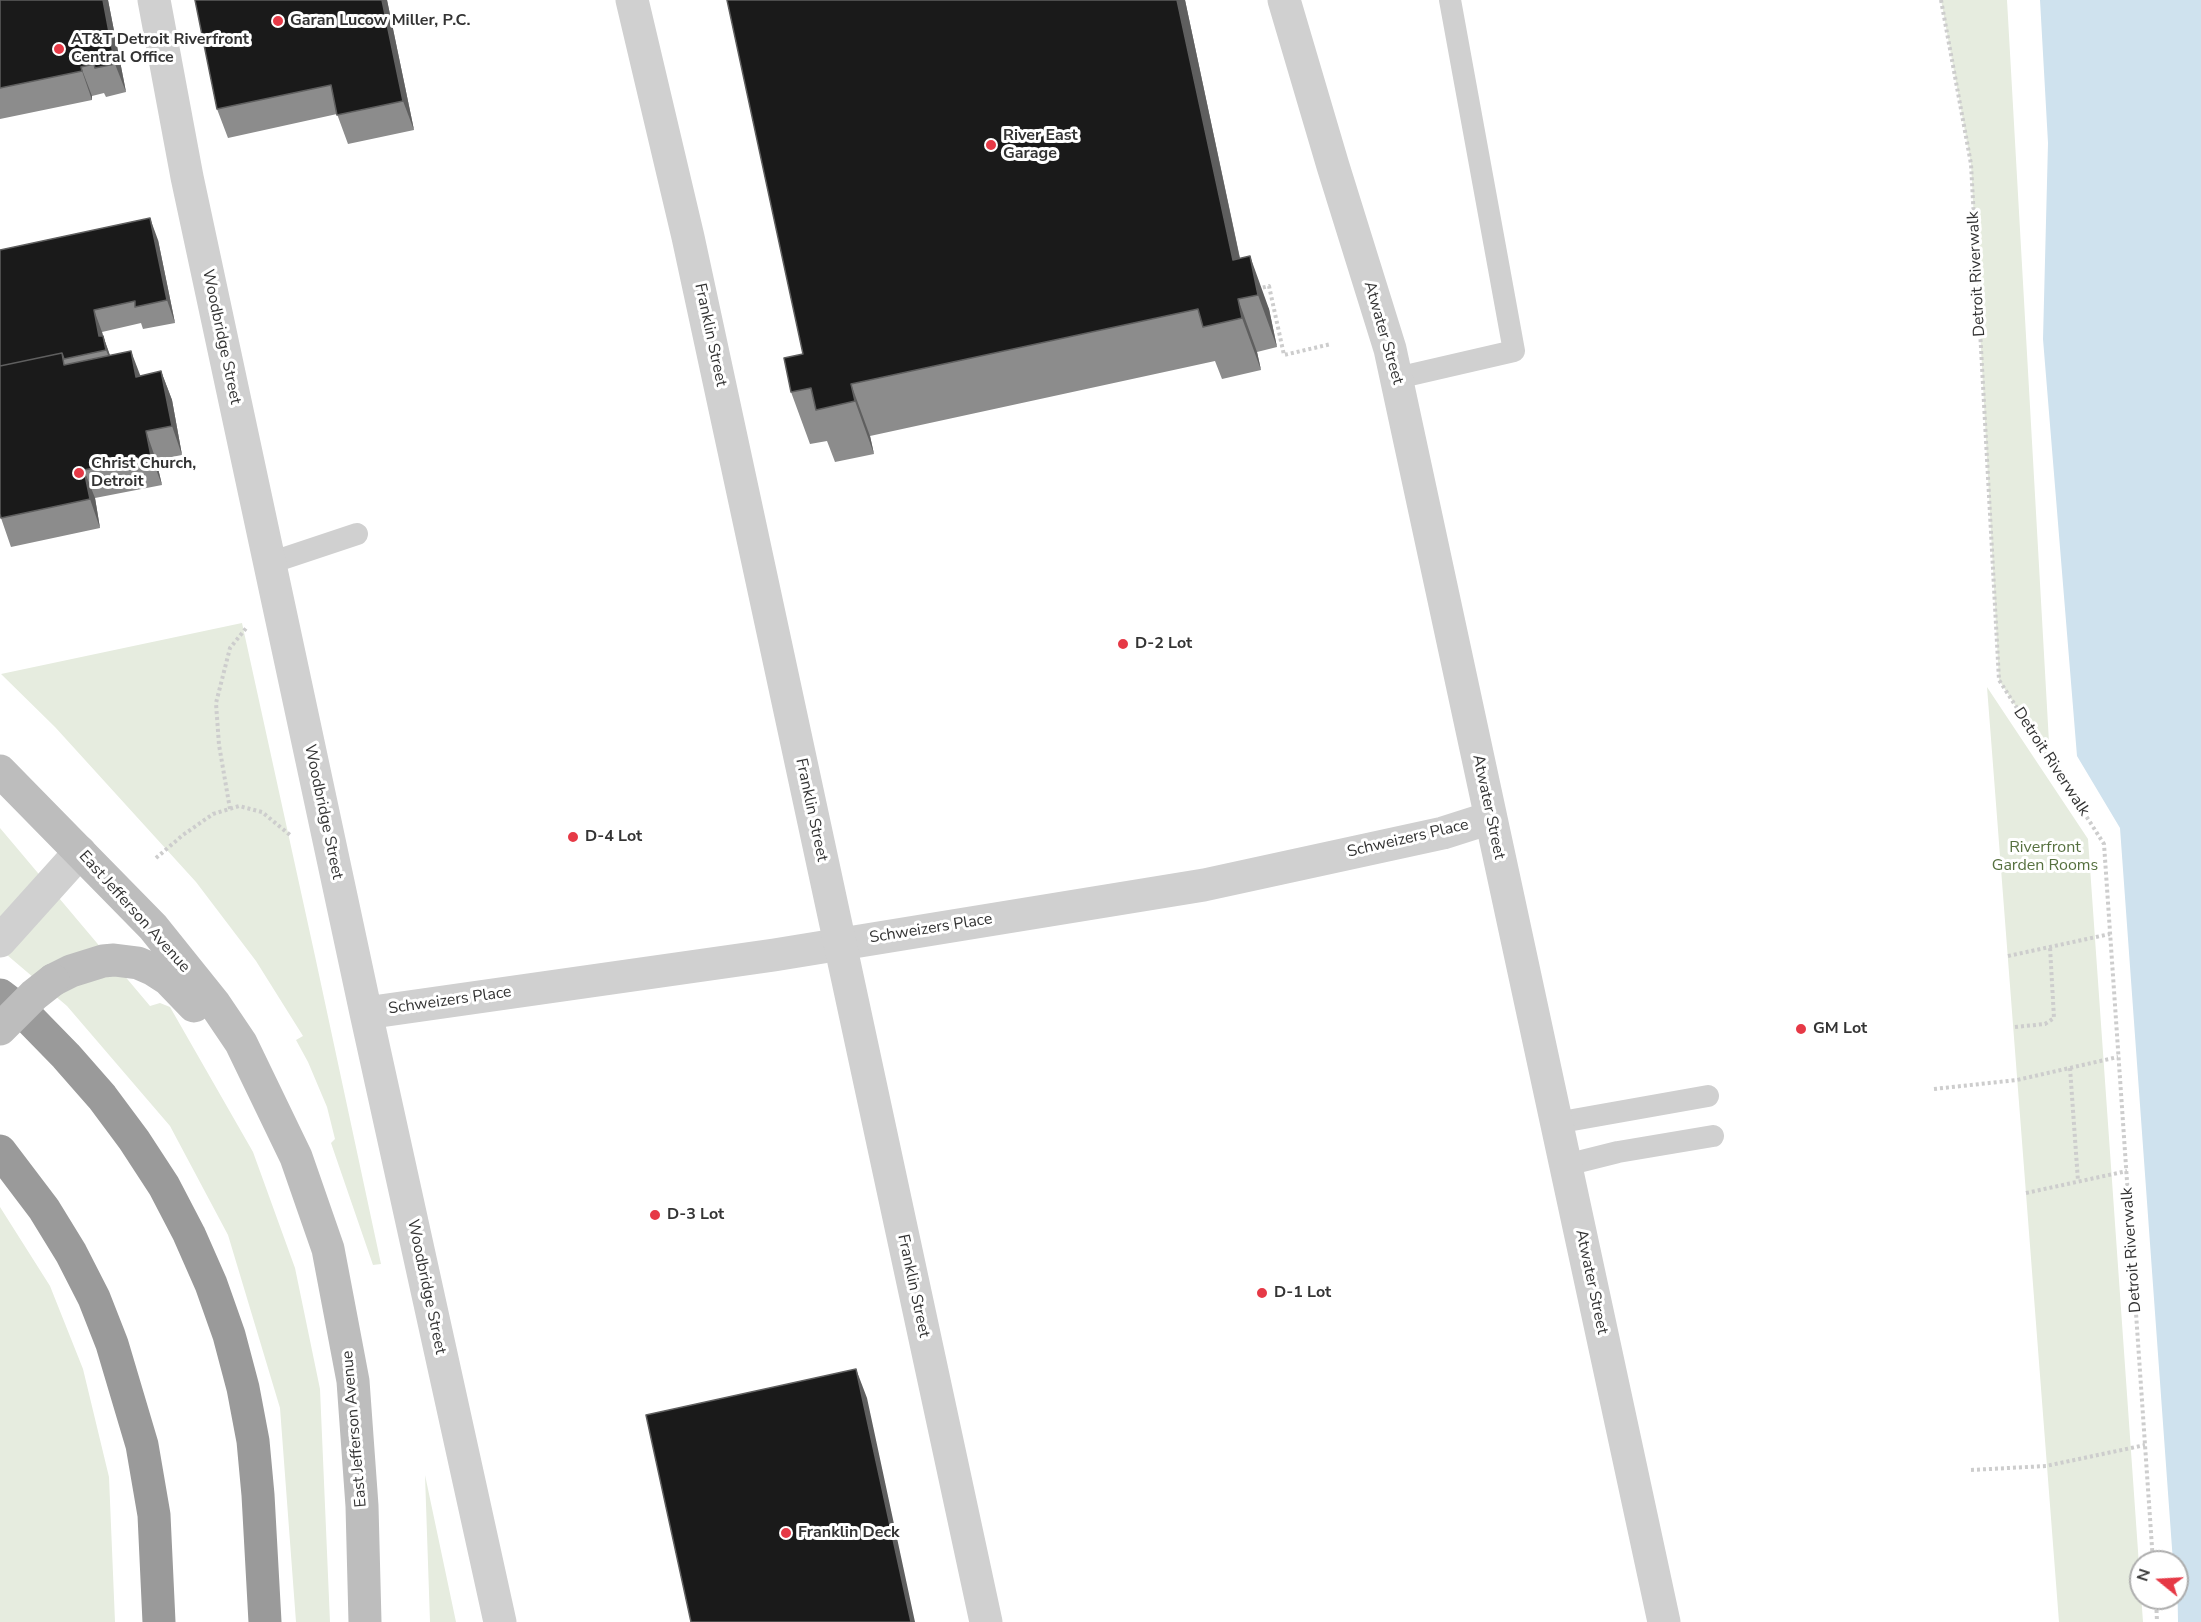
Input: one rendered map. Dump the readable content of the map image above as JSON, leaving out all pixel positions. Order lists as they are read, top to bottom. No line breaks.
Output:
{"streets":{"main road":["East Jefferson Avenue"],"street":["Atwater Street","Franklin Street","Woodbridge Street","Schweizers Place"],"path":["Detroit Riverwalk"]},"crossings":[["Atwater Street","Schweizers Place"],["Franklin Street","Schweizers Place"],["Woodbridge Street","Schweizers Place"]],"parks":["Riverfront Garden Rooms"],"places":["Garan Lucow Miller, P.C.","AT&T Detroit Riverfront Central Office","River East Garage","Christ Church, Detroit","D-2 Lot","D-4 Lot","GM Lot","D-3 Lot","D-1 Lot","Franklin Deck"],"north":"left"}
